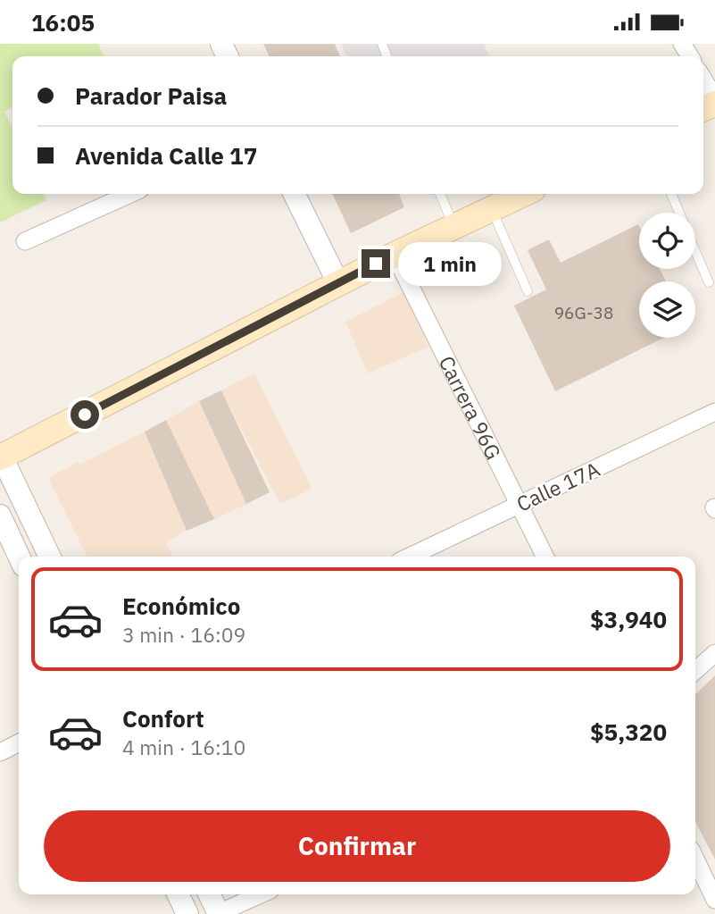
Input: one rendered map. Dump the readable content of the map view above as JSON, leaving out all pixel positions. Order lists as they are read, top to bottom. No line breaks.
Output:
{"streets":{"street":["Carrera 96G","Calle 17A"]},"crossings":[["Carrera 96G","Calle 17A"]],"house_numbers":["96G-38"],"page":{"status":"16:05","banner":["Parador Paisa","Avenida Calle 17"],"bubble":"1 min","list":[{"name":"Económico","note":"3 min · 16:09","value":"$3,940"},{"name":"Confort","note":"4 min · 16:10","value":"$5,320"}],"buttons":"Confirmar"}}
